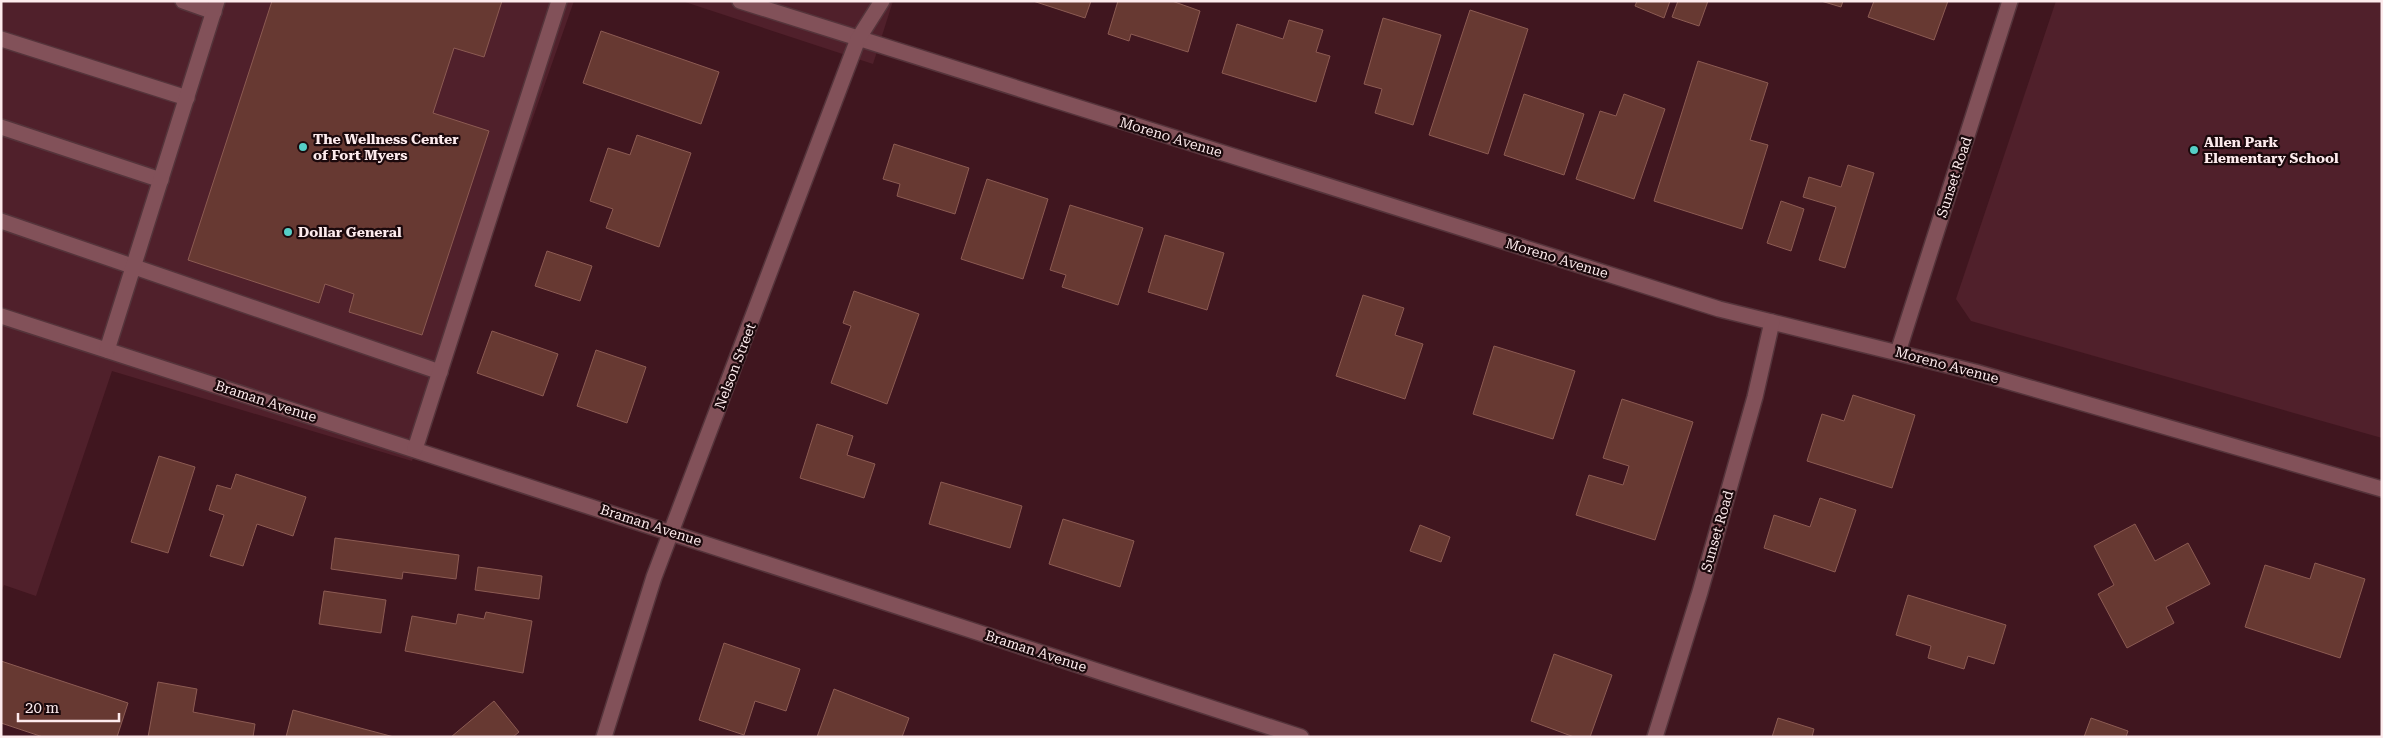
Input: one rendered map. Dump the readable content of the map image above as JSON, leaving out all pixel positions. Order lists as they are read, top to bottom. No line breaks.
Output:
{"streets":{"street":["Moreno Avenue","Sunset Road","Nelson Street","Braman Avenue"]},"crossings":[["Moreno Avenue","Sunset Road"],["Moreno Avenue","Nelson Street"],["Nelson Street","Braman Avenue"]],"places":["The Wellness Center of Fort Myers","Allen Park Elementary School","Dollar General"],"scale_bar":"20 m"}
